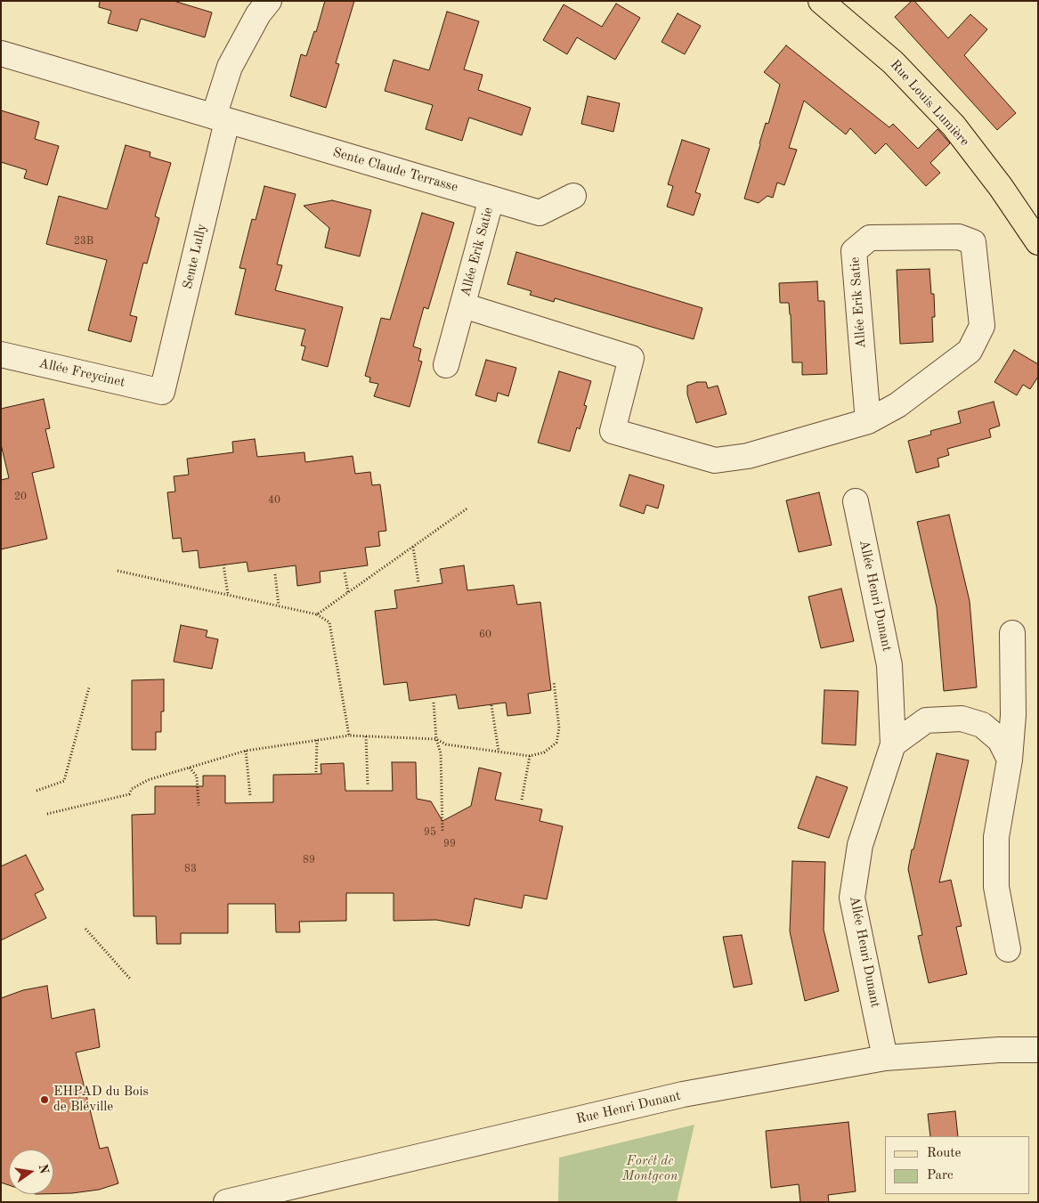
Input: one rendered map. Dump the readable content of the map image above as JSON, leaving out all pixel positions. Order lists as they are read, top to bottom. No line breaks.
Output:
{"streets":{"main road":["Rue Louis Lumière"],"street":["Sente Claude Terrasse","Allée Erik Satie","Sente Lully","Allée Freycinet","Allée Henri Dunant","Rue Henri Dunant"]},"crossings":[["Sente Claude Terrasse","Allée Erik Satie"],["Sente Claude Terrasse","Sente Lully"],["Sente Lully","Allée Freycinet"],["Allée Henri Dunant","Rue Henri Dunant"]],"parks":["Forêt de Montgeon"],"places":["EHPAD du Bois de Bléville"],"house_numbers":["23B","20","40","60","95","99","89","83"],"legend":["Route","Parc"],"north":"right"}
